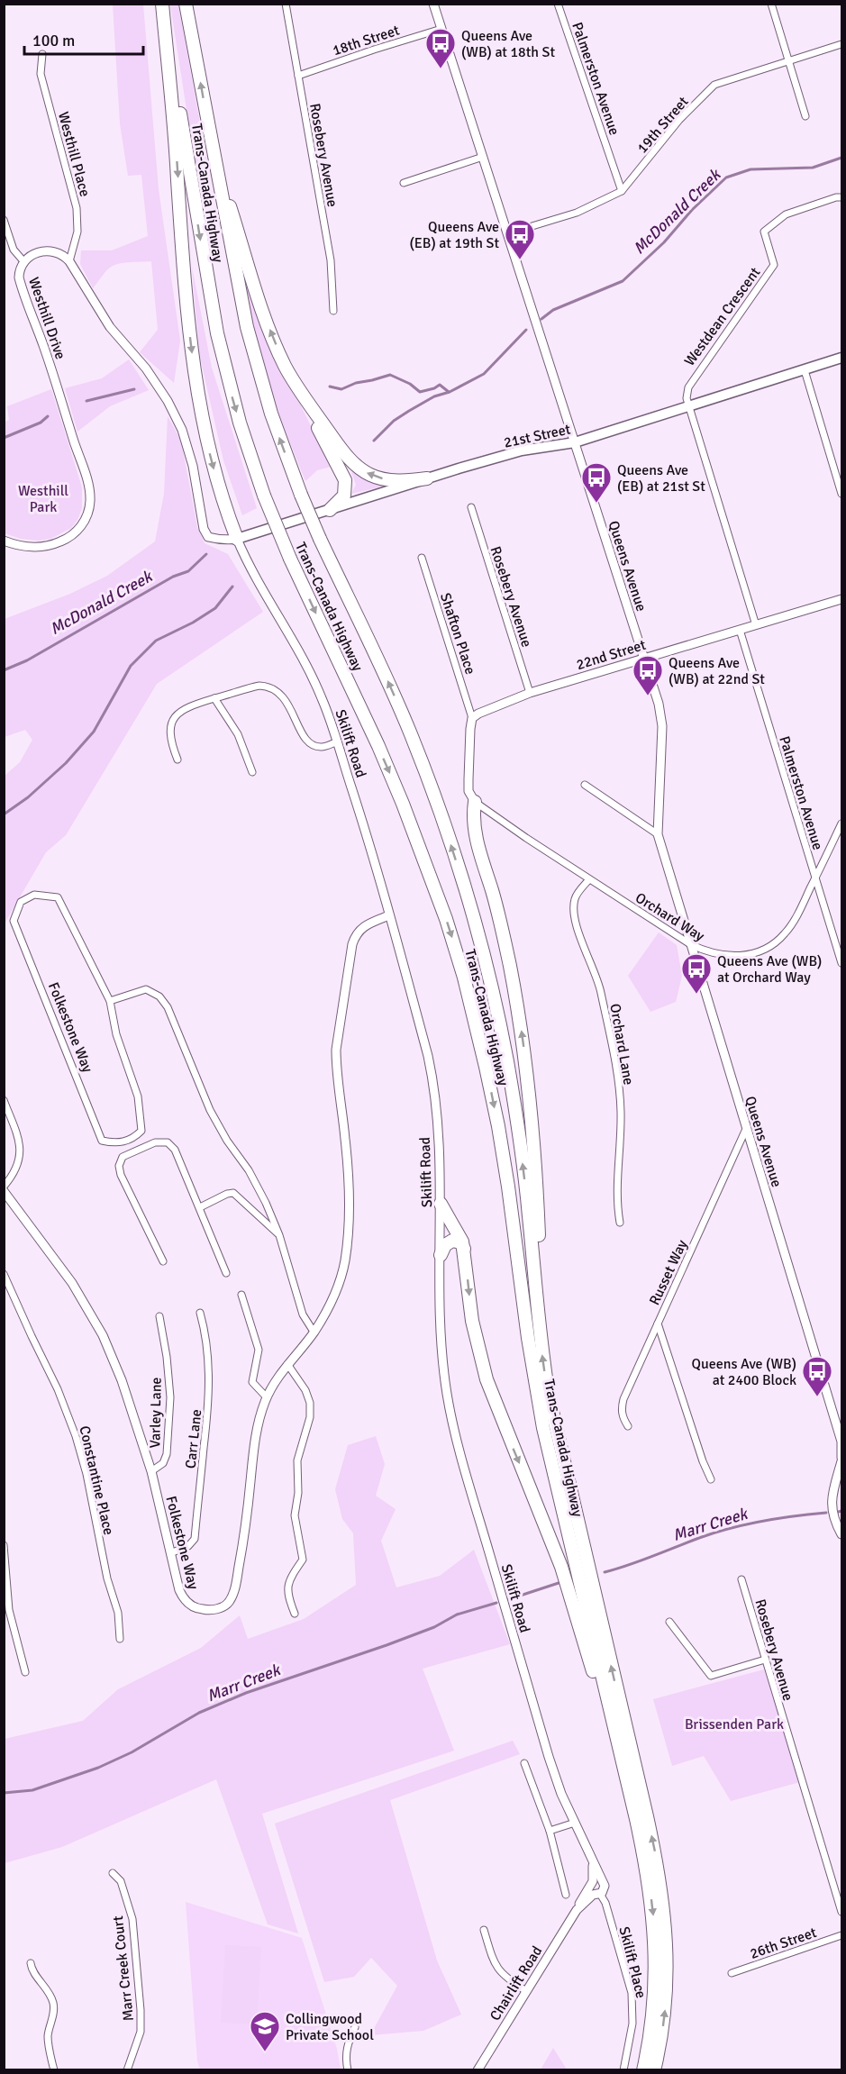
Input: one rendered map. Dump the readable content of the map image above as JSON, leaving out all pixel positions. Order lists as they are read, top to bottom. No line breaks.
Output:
{"streets":{"highway":["Trans-Canada Highway"],"main road":["21st Street"],"street":["18th Street","Palmerston Avenue","19th Street","Westhill Place","Rosebery Avenue","Westdean Crescent","Westhill Drive","Queens Avenue","Shafton Place","22nd Street","Skilift Road","Orchard Way","Folkestone Way","Orchard Lane","Russet Way","Varley Lane","Carr Lane","Constantine Place","26th Street","Skilift Place","Marr Creek Court","Chairlift Road"]},"crossings":[["18th Street","Rosebery Avenue"],["18th Street","Queens Avenue"],["Palmerston Avenue","19th Street"],["Palmerston Avenue","22nd Street"],["Palmerston Avenue","Orchard Way"],["19th Street","Queens Avenue"],["Westhill Place","Westhill Drive"],["Rosebery Avenue","22nd Street"],["Westdean Crescent","21st Street"],["21st Street","Queens Avenue"],["21st Street","Skilift Road"],["Queens Avenue","22nd Street"],["Queens Avenue","Orchard Way"],["Queens Avenue","Russet Way"],["Shafton Place","22nd Street"],["Skilift Road","Folkestone Way"],["Skilift Road","Skilift Place"],["Skilift Road","Chairlift Road"],["Orchard Way","Orchard Lane"],["Folkestone Way","Varley Lane"],["Folkestone Way","Carr Lane"],["Skilift Place","Chairlift Road"]],"water":["McDonald Creek","Marr Creek"],"parks":["Westhill Park","Brissenden Park"],"places":{"bus stop":["Queens Ave (WB) at 18th St","Queens Ave (EB) at 19th St","Queens Ave (EB) at 21st St","Queens Ave (WB) at 22nd St","Queens Ave (WB) at Orchard Way","Queens Ave (WB) at 2400 Block"],"school or university":["Collingwood Private School"]},"scale_bar":"100 m"}
